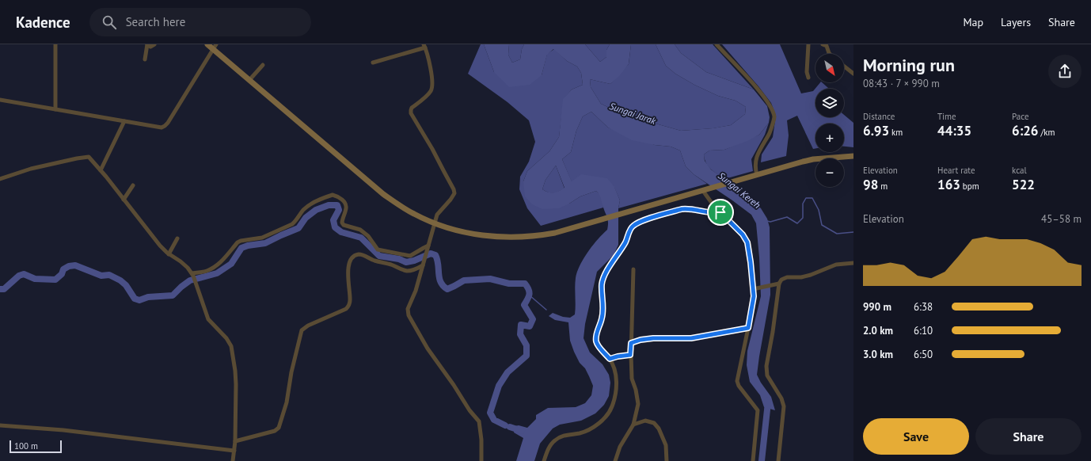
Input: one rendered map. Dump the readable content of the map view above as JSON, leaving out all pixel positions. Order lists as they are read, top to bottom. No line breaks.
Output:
{"water":["Sungai Jarak","Sungai Kereh"],"scale_bar":"100 m","north":"bottom right","page":{"header":"Kadence","search":"Search here","nav":["Map","Layers","Share"],"heading":["Morning run","08:43 · 7 × 990 m"],"map_buttons":["+","−"],"stats":[["Distance","6.93 km"],["Time","44:35"],["Pace","6:26 /km"],["Elevation","98 m"],["Heart rate","163 bpm"],["kcal","522"]],"chart":["Elevation","45–58 m"],"list":[{"name":"990 m","note":"6:38"},{"name":"2.0 km","note":"6:10"},{"name":"3.0 km","note":"6:50"}],"buttons":["Save","Share"],"scale":"100 m"}}
